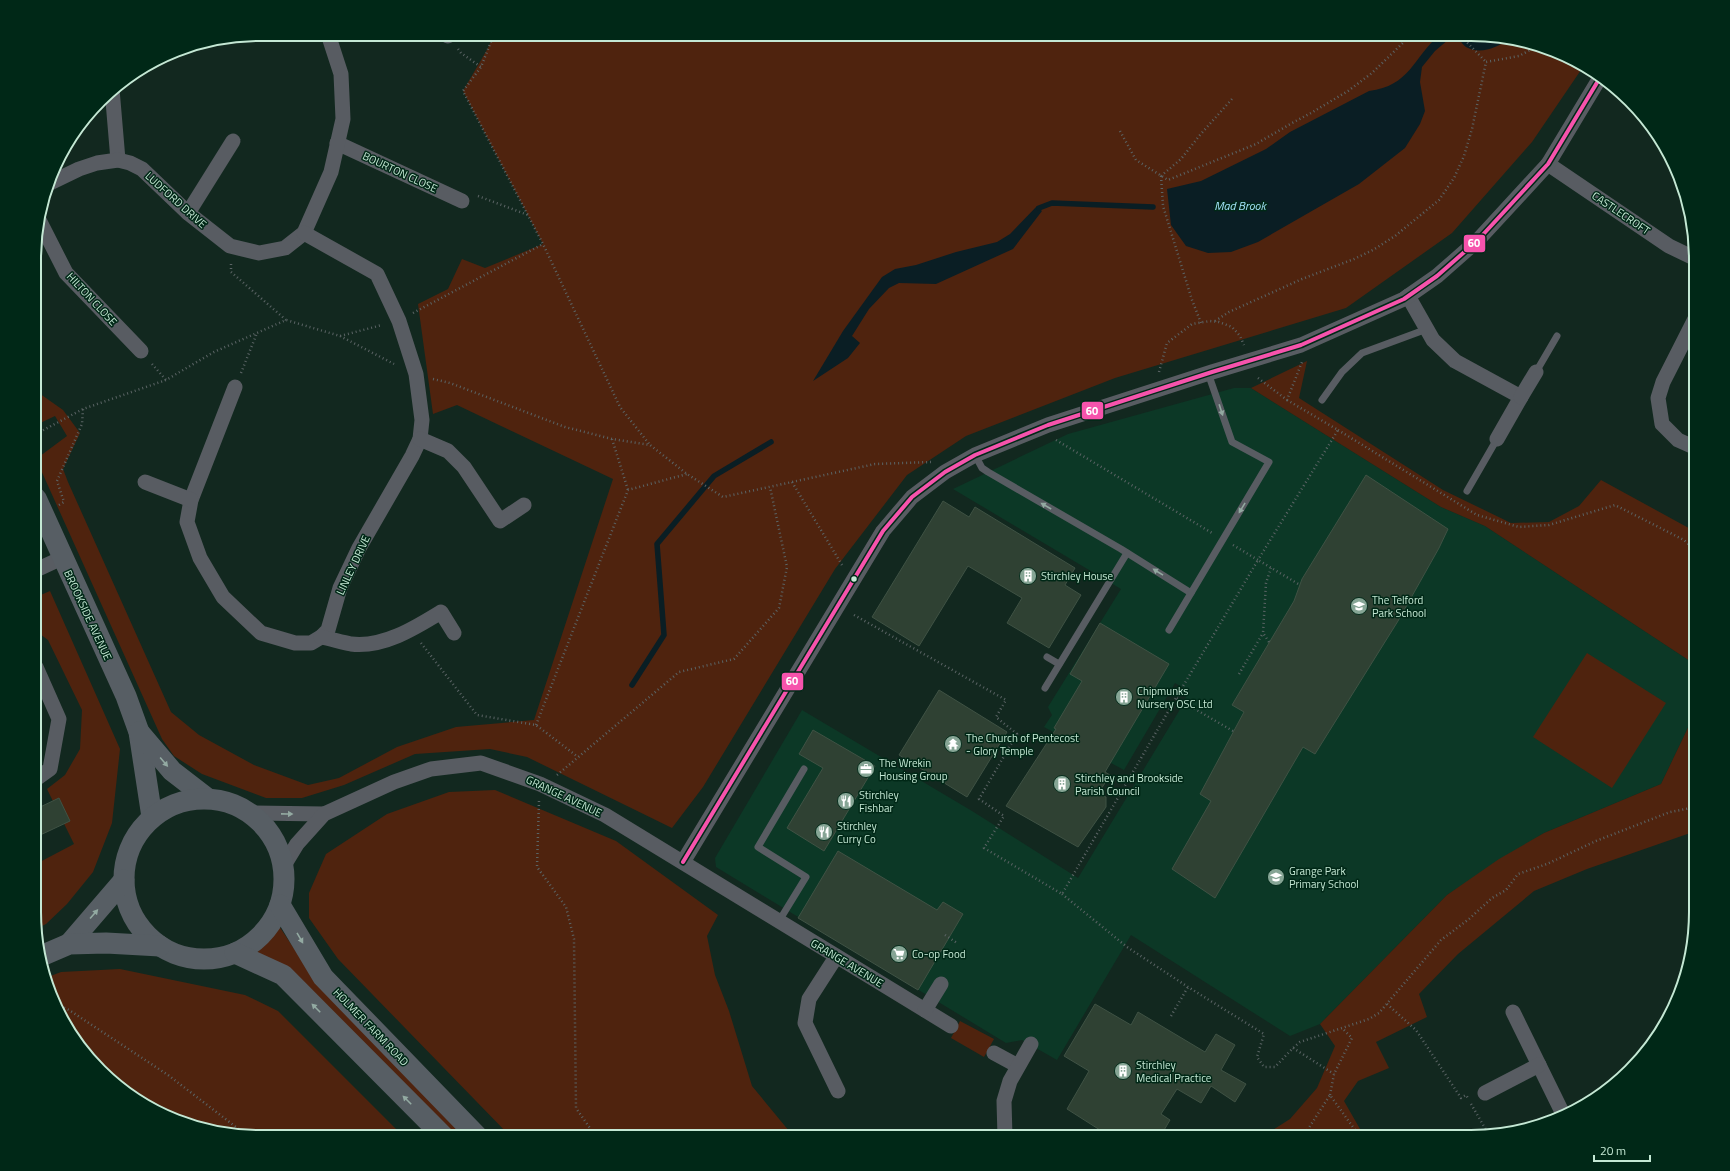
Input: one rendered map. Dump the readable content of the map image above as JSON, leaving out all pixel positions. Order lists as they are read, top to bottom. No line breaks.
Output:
{"streets":{"street":["BOURTON CLOSE","LUDFORD DRIVE","CASTLECROFT","HILTON CLOSE","LINLEY DRIVE","BROOKSIDE AVENUE","GRANGE AVENUE","HOLMER FARM ROAD"]},"crossings":[["BOURTON CLOSE","LUDFORD DRIVE"],["LUDFORD DRIVE","LINLEY DRIVE"]],"water":["Mad Brook"],"places":{"building":["Stirchley House","Chipmunks Nursery OSC Ltd","Stirchley and Brookside Parish Council","Stirchley Medical Practice"],"school or university":["The Telford Park School","Grange Park Primary School"],"temple":["The Church of Pentecost - Glory Temple"],"office":["The Wrekin Housing Group"],"restaurant":["Stirchley Fishbar","Stirchley Curry Co"],"supermarket":["Co-op Food"]},"lines":["transit line 60"],"scale_bar":"20 m"}
